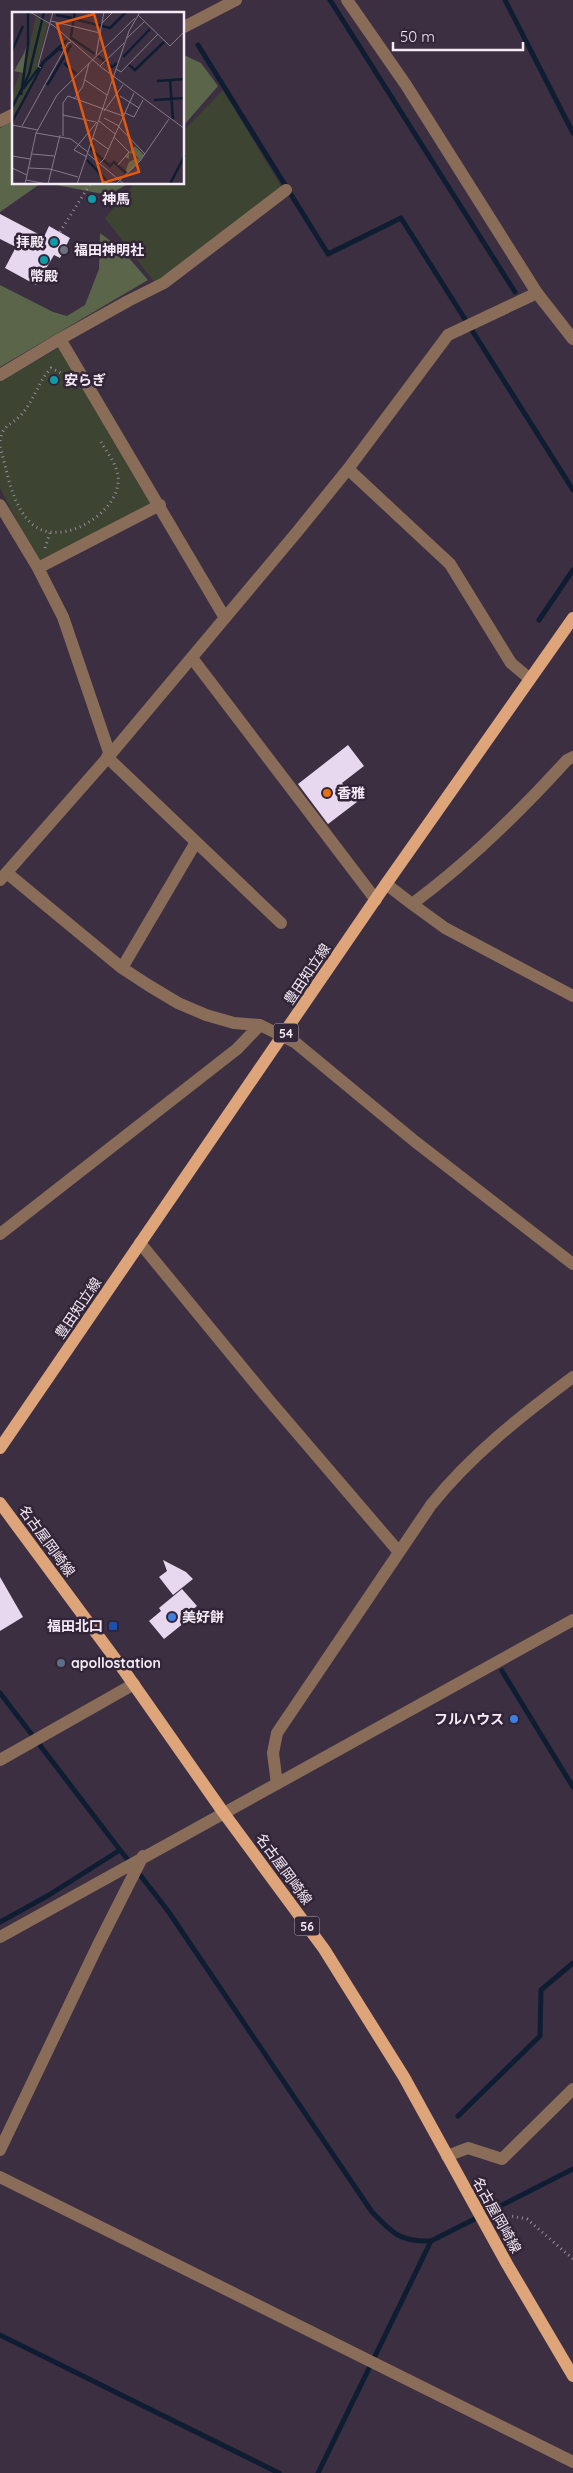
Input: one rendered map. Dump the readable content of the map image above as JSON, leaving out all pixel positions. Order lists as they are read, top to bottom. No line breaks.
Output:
{"streets":{"main road":["豊田知立線","54","名古屋岡崎線","56"]},"places":{"other":["神馬","拝殿","福田神明社","幣殿","安らぎ","香雅","美好餅","apollostation","フルハウス"],"transit":["福田北口"]},"scale_bar":"50 m"}
